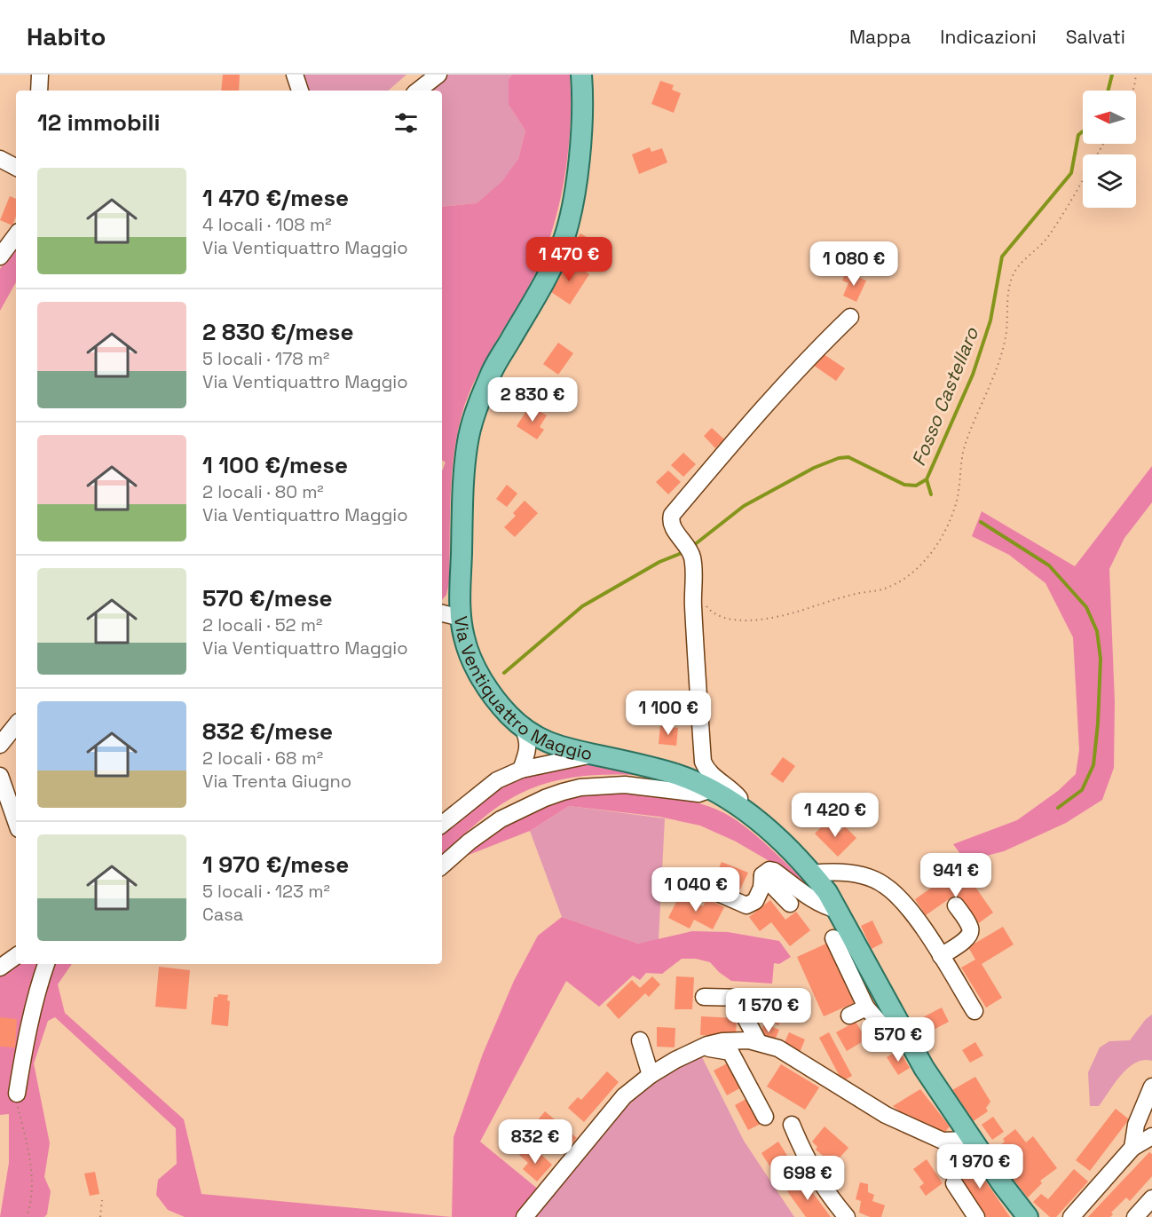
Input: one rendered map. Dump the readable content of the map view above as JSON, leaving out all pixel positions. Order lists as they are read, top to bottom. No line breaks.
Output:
{"streets":{"main road":["Via Ventiquattro Maggio"]},"water":["Fosso Castellaro"],"north":"left","page":{"header":"Habito","nav":["Mappa","Indicazioni","Salvati"],"heading":"12 immobili","list":[{"name":"1 470 €/mese","note":"4 locali · 108 m² · Via Ventiquattro Maggio"},{"name":"2 830 €/mese","note":"5 locali · 178 m² · Via Ventiquattro Maggio"},{"name":"1 100 €/mese","note":"2 locali · 80 m² · Via Ventiquattro Maggio"},{"name":"570 €/mese","note":"2 locali · 52 m² · Via Ventiquattro Maggio"},{"name":"832 €/mese","note":"2 locali · 68 m² · Via Trenta Giugno"},{"name":"1 970 €/mese","note":"5 locali · 123 m² · Casa"}],"price":["1 470 €","1 080 €","2 830 €","1 100 €","1 420 €","941 €","1 040 €","1 570 €","570 €","832 €","1 970 €","698 €"]}}
